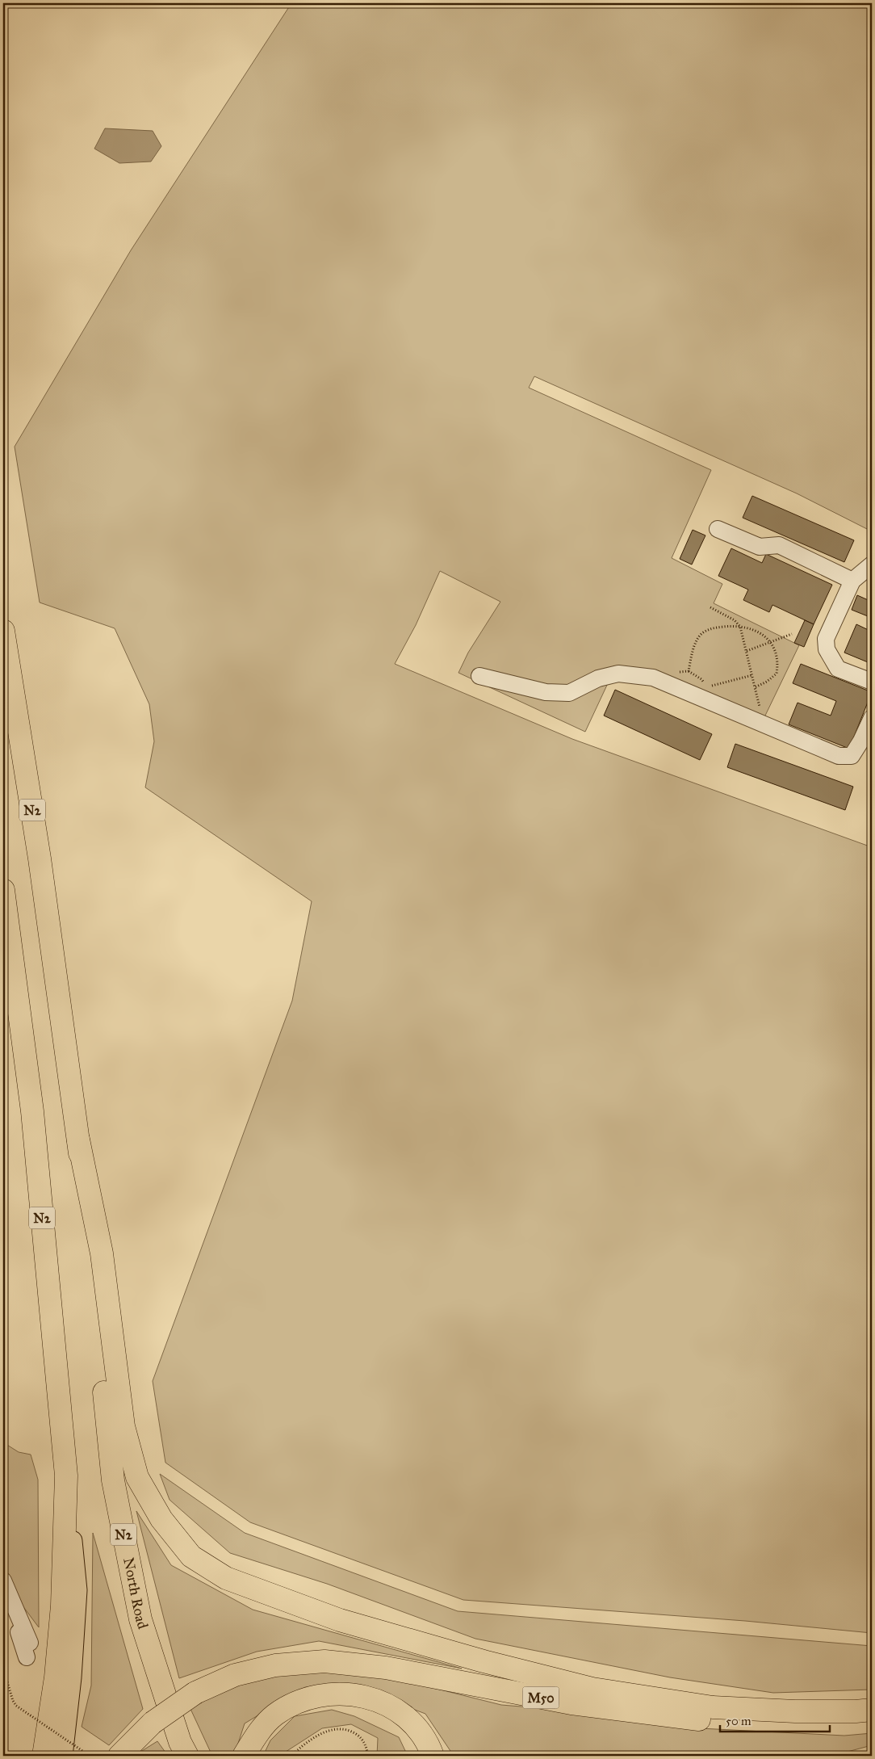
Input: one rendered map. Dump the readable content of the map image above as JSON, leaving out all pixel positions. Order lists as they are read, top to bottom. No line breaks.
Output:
{"streets":{"highway":["N2","North Road","M50"]},"crossings":[["N2","North Road"]],"scale_bar":"50 m"}
